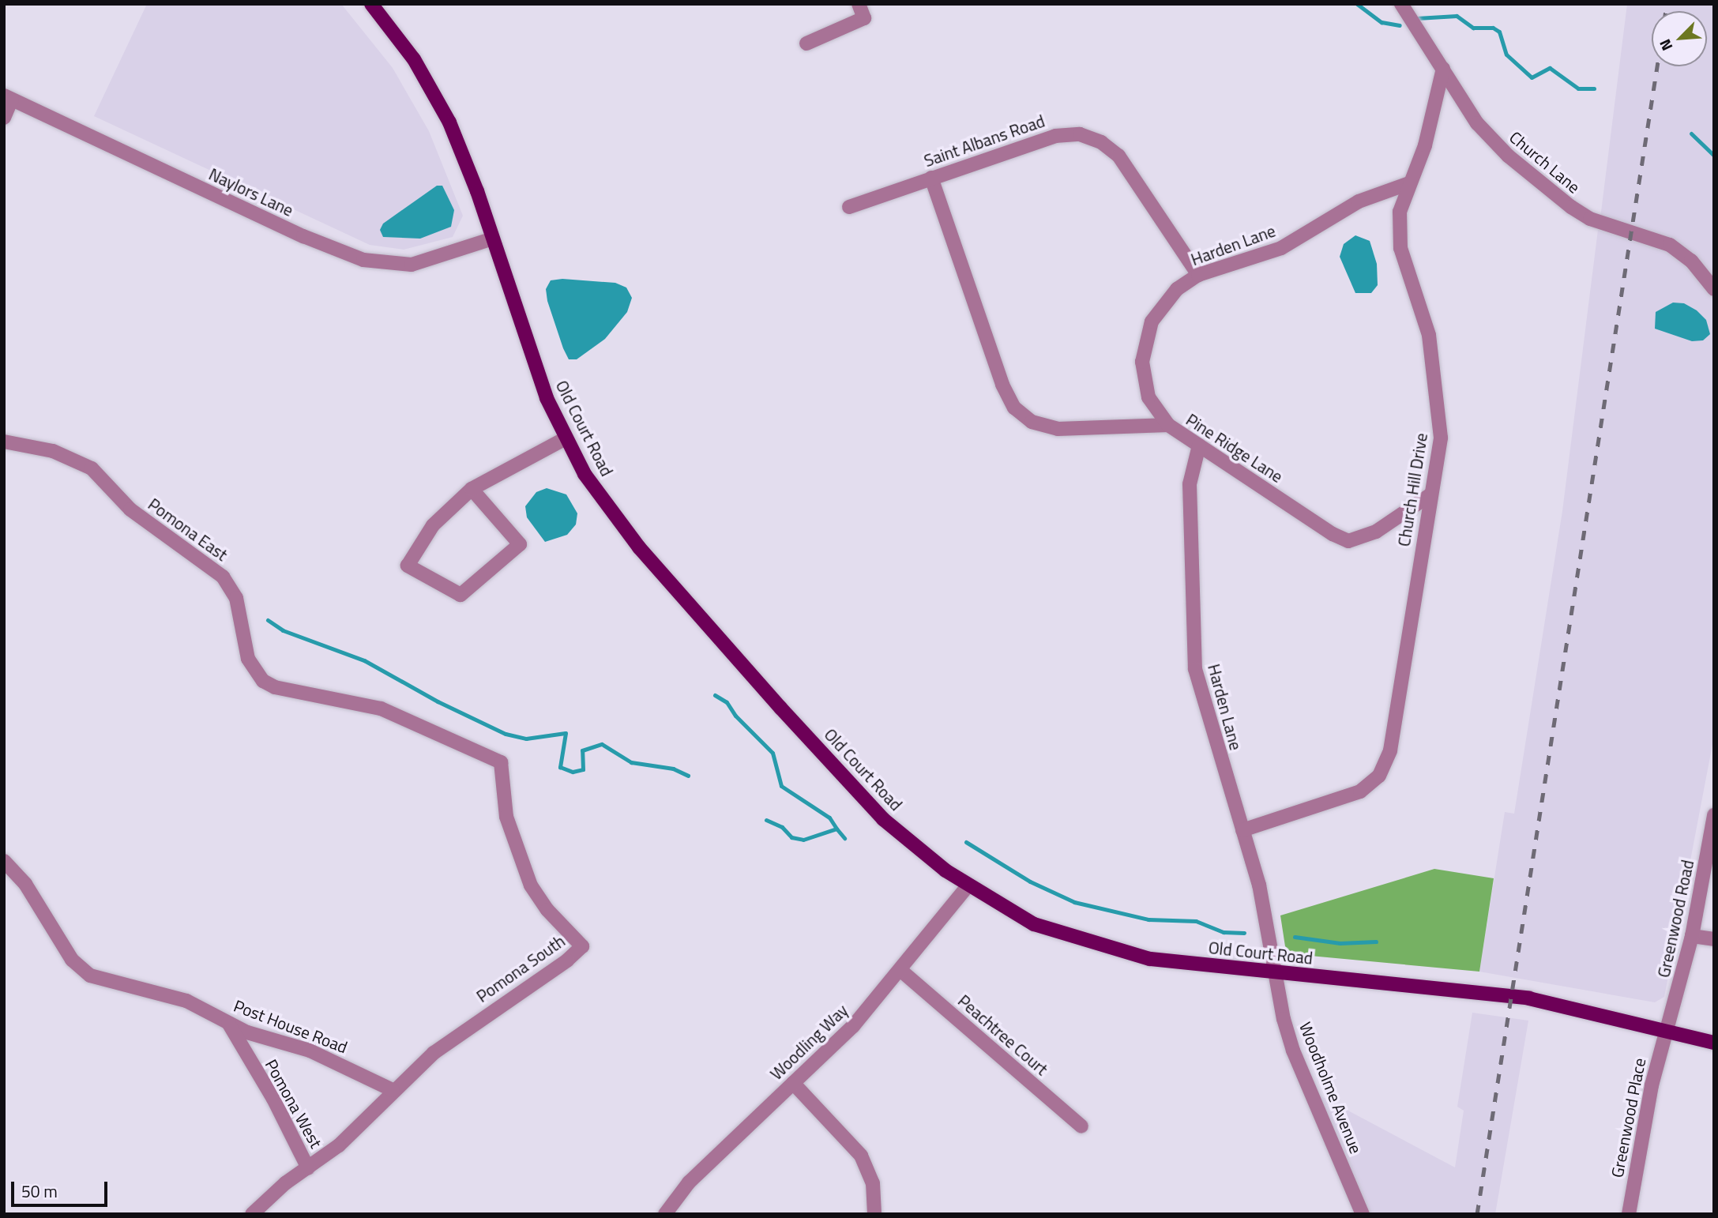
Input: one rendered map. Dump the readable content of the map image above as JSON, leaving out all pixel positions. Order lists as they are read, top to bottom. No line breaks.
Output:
{"streets":{"main road":["Old Court Road"],"street":["Saint Albans Road","Church Lane","Naylors Lane","Harden Lane","Pine Ridge Lane","Church Hill Drive","Pomona East","Greenwood Road","Pomona South","Post House Road","Peachtree Court","Woodling Way","Woodholme Avenue","Pomona West","Greenwood Place"]},"crossings":[["Saint Albans Road","Harden Lane"],["Saint Albans Road","Pine Ridge Lane"],["Church Lane","Church Hill Drive"],["Naylors Lane","Old Court Road"],["Harden Lane","Old Court Road"],["Harden Lane","Pine Ridge Lane"],["Harden Lane","Church Hill Drive"],["Harden Lane","Woodholme Avenue"],["Old Court Road","Greenwood Road"],["Old Court Road","Woodling Way"],["Old Court Road","Woodholme Avenue"],["Old Court Road","Greenwood Place"],["Pine Ridge Lane","Church Hill Drive"],["Pomona East","Pomona South"],["Greenwood Road","Greenwood Place"],["Pomona South","Post House Road"],["Pomona South","Pomona West"],["Post House Road","Pomona West"],["Peachtree Court","Woodling Way"]],"scale_bar":"50 m","north":"bottom left"}
